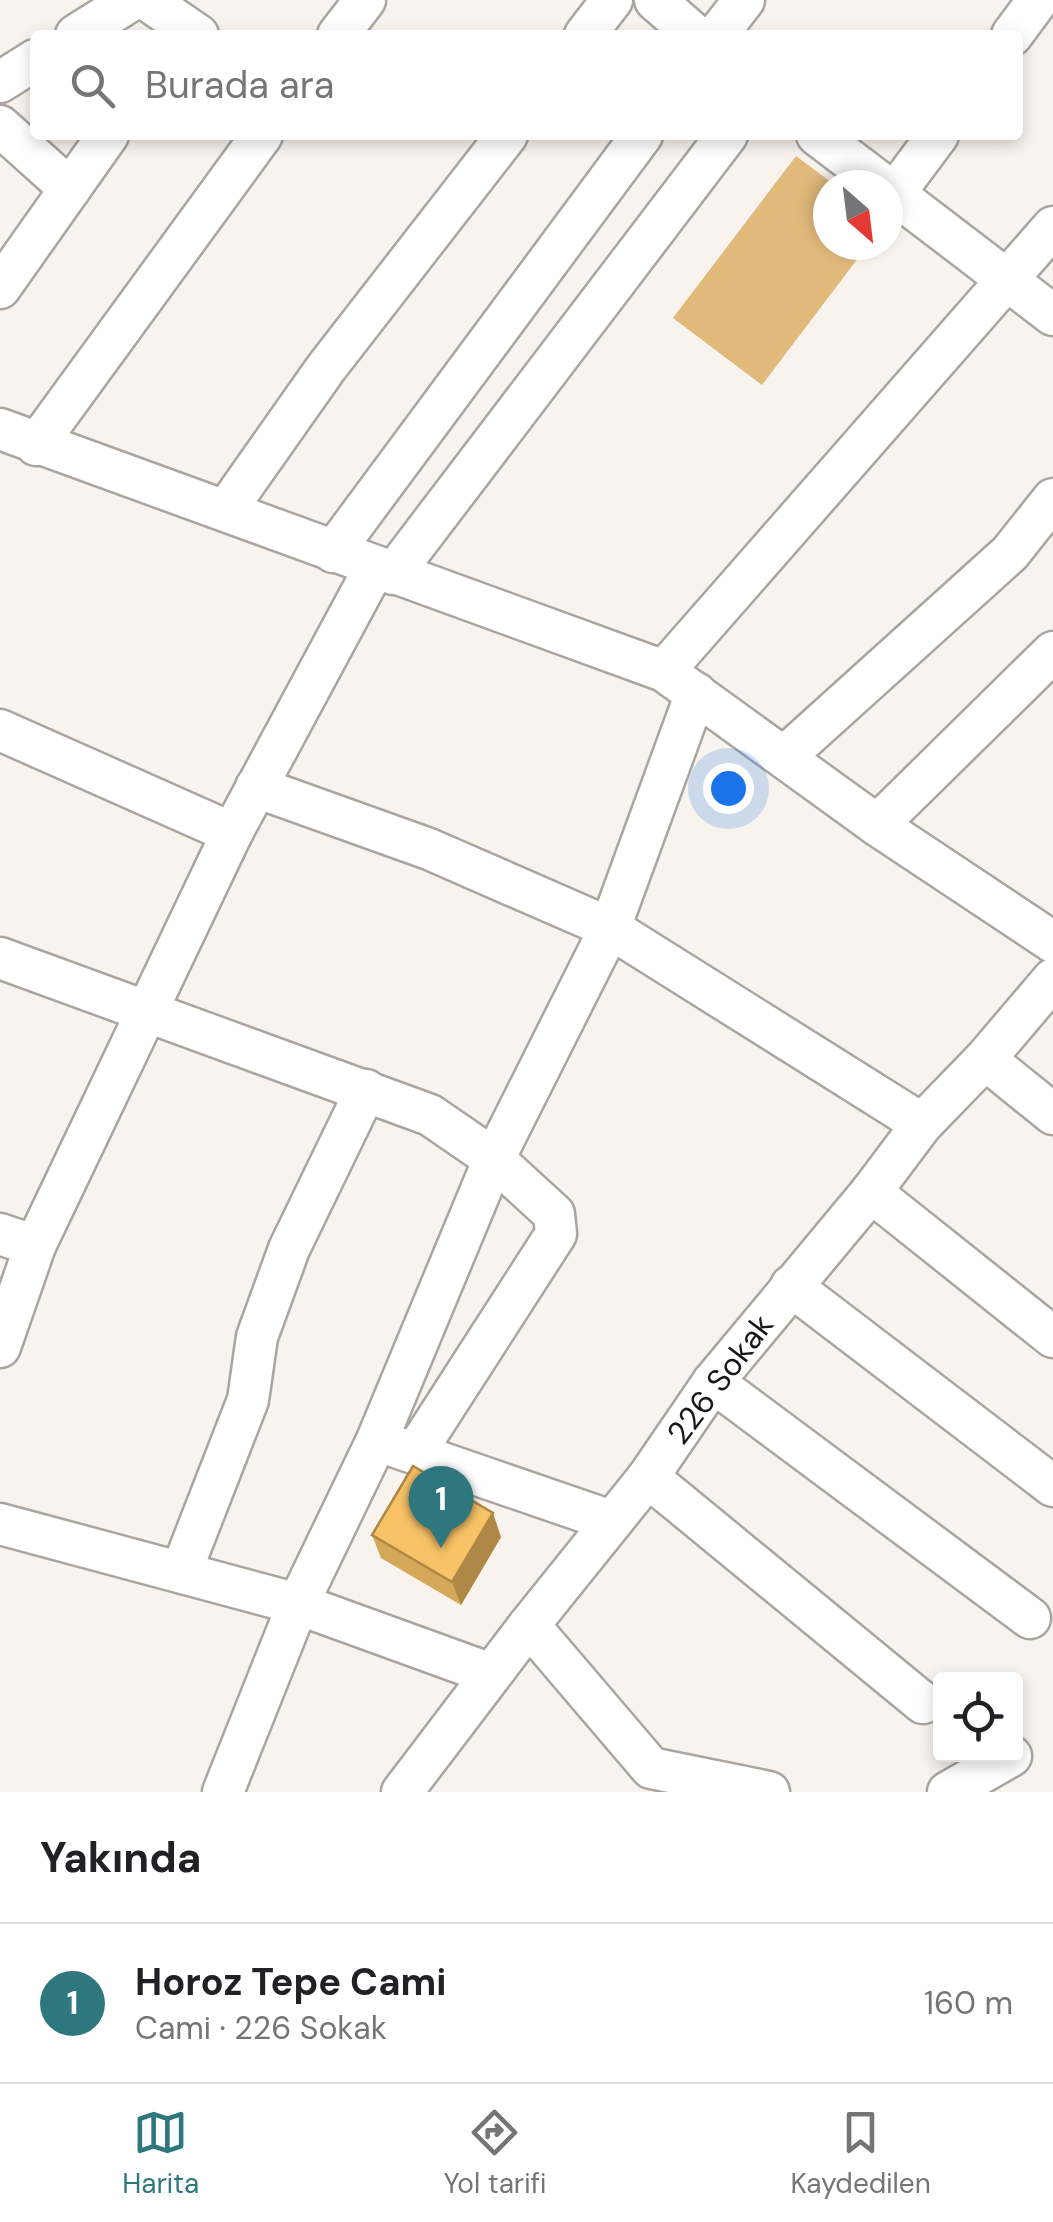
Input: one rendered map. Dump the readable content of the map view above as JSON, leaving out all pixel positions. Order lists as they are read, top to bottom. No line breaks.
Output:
{"streets":{"street":["226 Sokak"]},"north":"bottom right","page":{"search":"Burada ara","pins":"1","heading":"Yakında","list":[{"mark":"1","name":"Horoz Tepe Cami","note":"Cami · 226 Sokak","value":"160 m"}],"nav":["Harita","Yol tarifi","Kaydedilen"]}}
